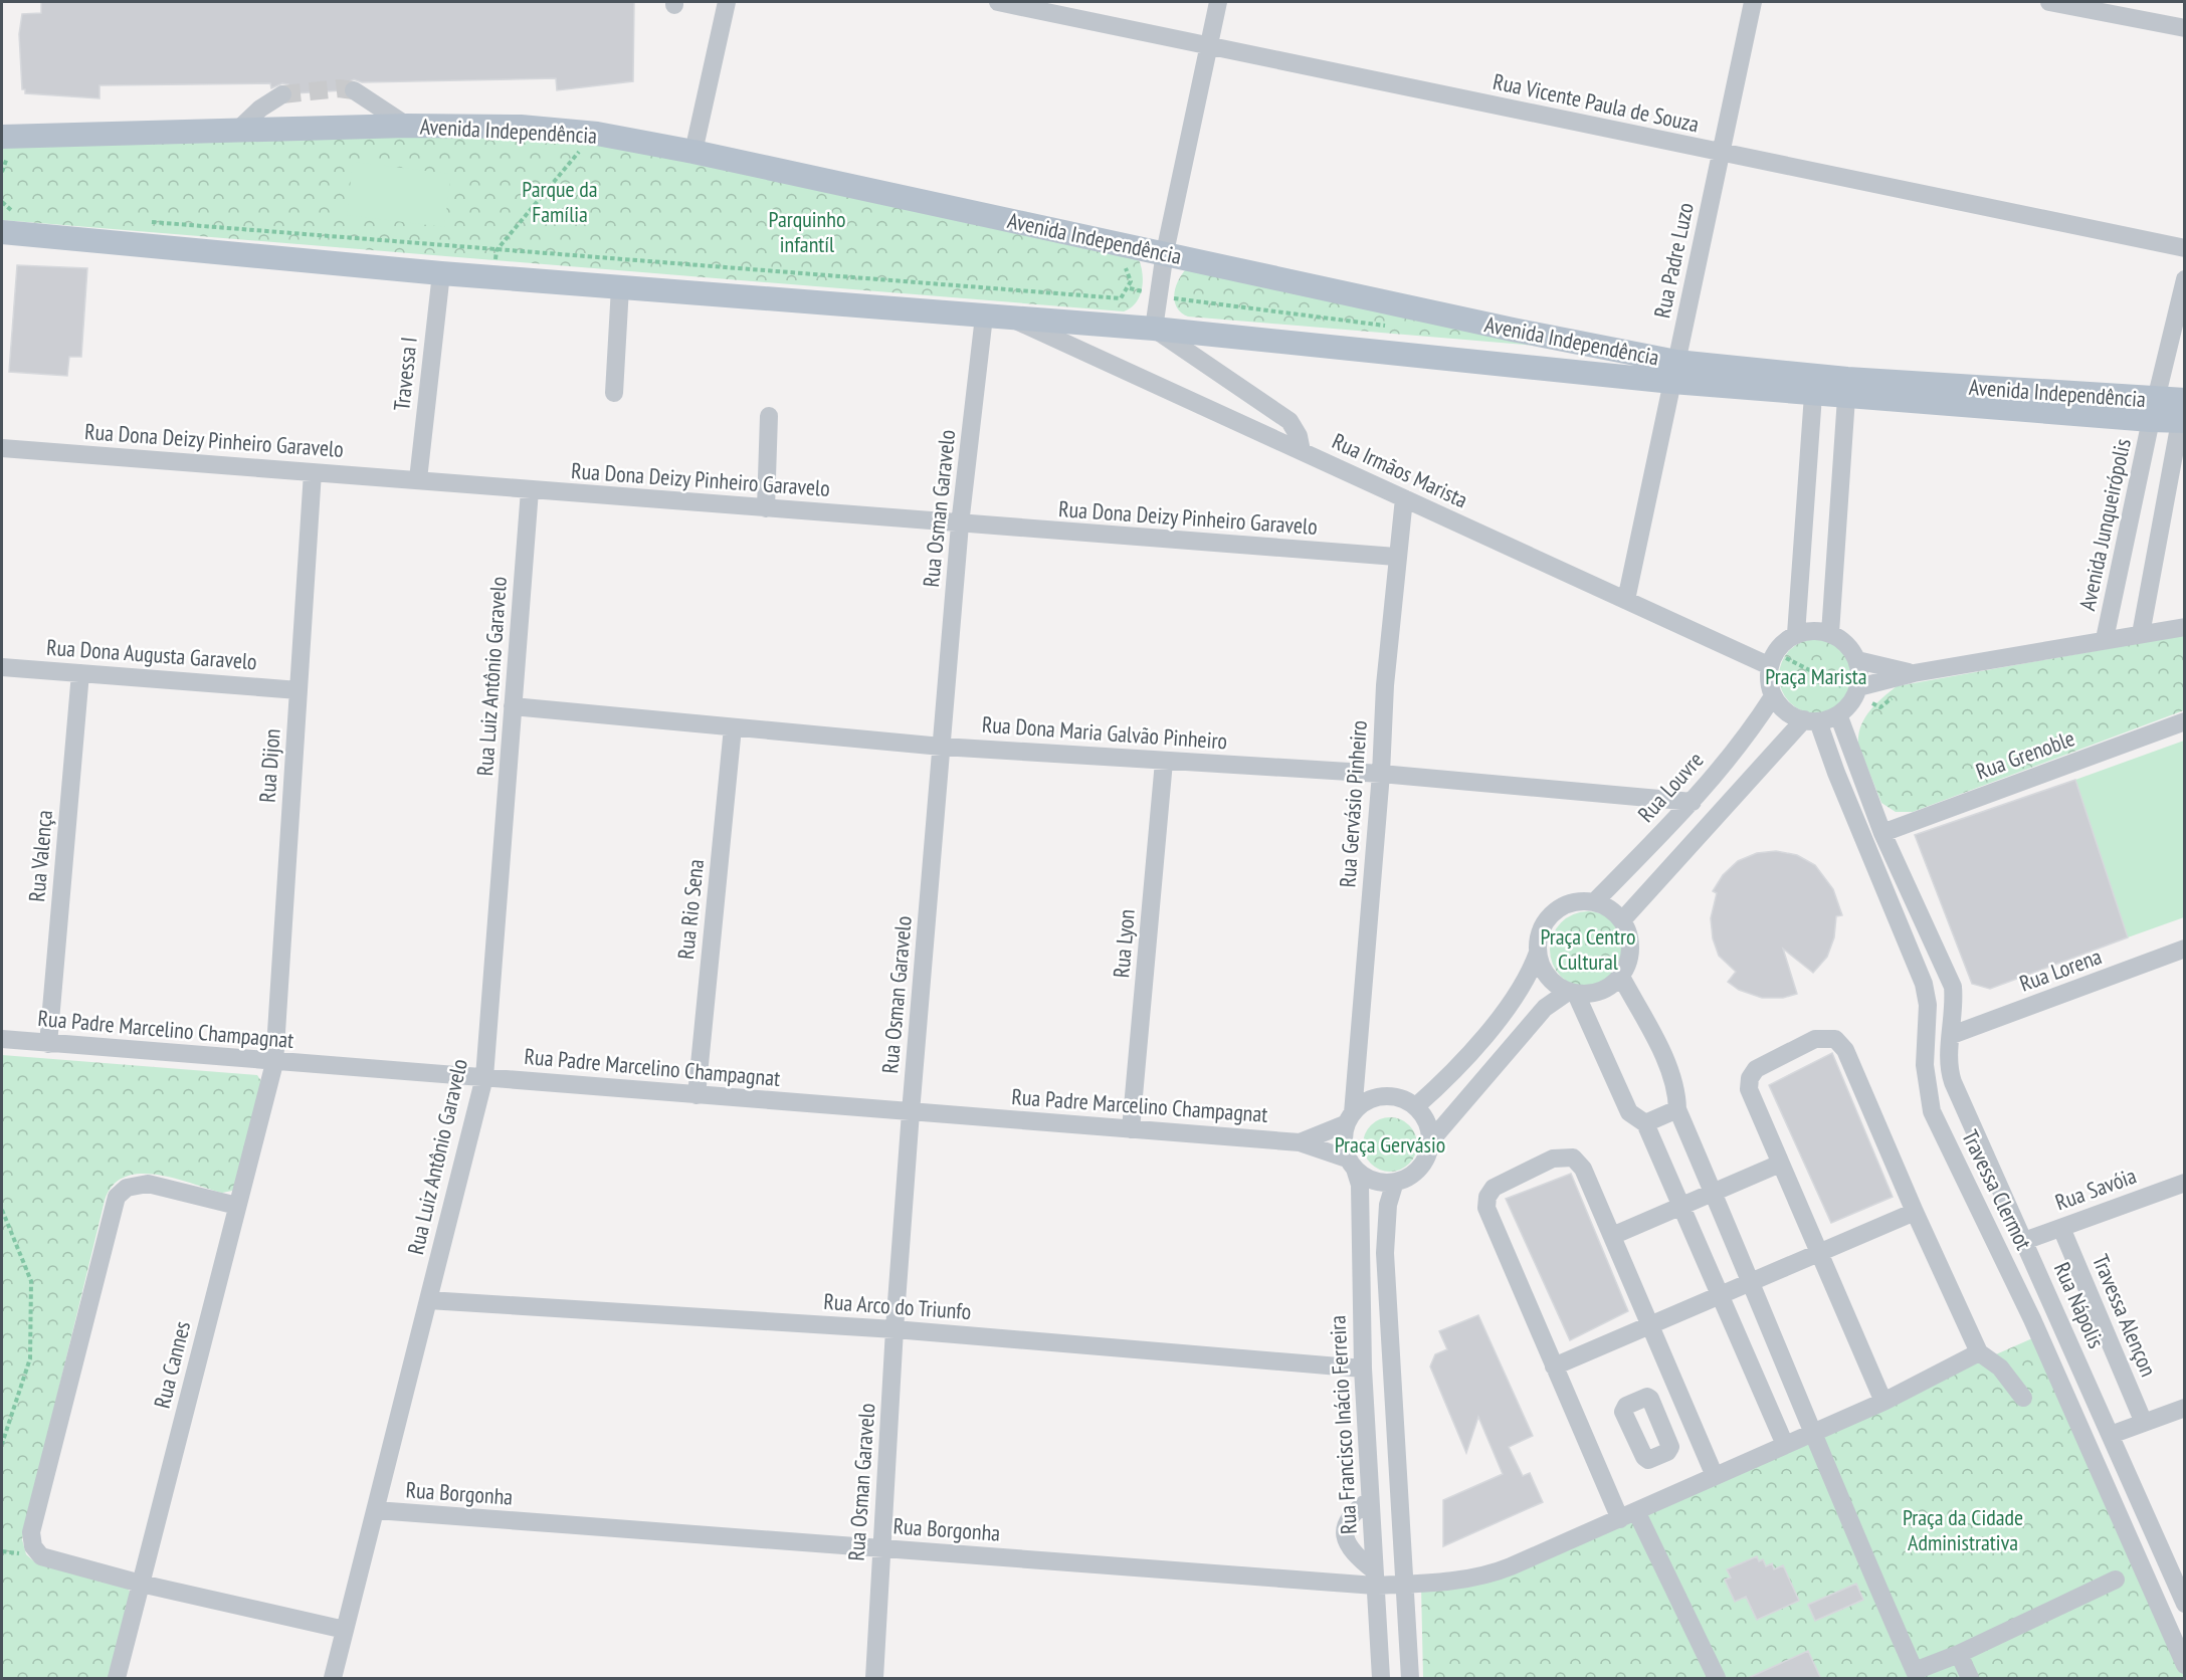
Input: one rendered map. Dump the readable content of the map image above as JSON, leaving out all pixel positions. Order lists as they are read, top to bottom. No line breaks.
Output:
{"streets":{"main road":["Avenida Independência"],"street":["Rua Vicente Paula de Souza","Rua Padre Luzo","Travessa I","Rua Dona Deizy Pinheiro Garavelo","Rua Irmãos Marista","Rua Osman Garavelo","Avenida Junqueirópolis","Rua Dona Augusta Garavelo","Rua Luiz Antônio Garavelo","Rua Dona Maria Galvão Pinheiro","Rua Grenoble","Rua Dijon","Rua Louvre","Rua Gervásio Pinheiro","Rua Valença","Rua Rio Sena","Rua Lyon","Rua Lorena","Rua Padre Marcelino Champagnat","Rua Savóia","Travessa Clermot","Rua Nápolis","Rua Arco do Triunfo","Travessa Alençon","Rua Cannes","Rua Francisco Inácio Ferreira","Rua Borgonha"]},"crossings":[["Rua Vicente Paula de Souza","Rua Padre Luzo"],["Avenida Independência","Rua Padre Luzo"],["Avenida Independência","Travessa I"],["Avenida Independência","Rua Irmãos Marista"],["Avenida Independência","Rua Osman Garavelo"],["Avenida Independência","Avenida Junqueirópolis"],["Rua Padre Luzo","Rua Irmãos Marista"],["Travessa I","Rua Dona Deizy Pinheiro Garavelo"],["Rua Dona Deizy Pinheiro Garavelo","Rua Osman Garavelo"],["Rua Dona Deizy Pinheiro Garavelo","Rua Luiz Antônio Garavelo"],["Rua Dona Deizy Pinheiro Garavelo","Rua Dijon"],["Rua Dona Deizy Pinheiro Garavelo","Rua Gervásio Pinheiro"],["Rua Irmãos Marista","Rua Louvre"],["Rua Irmãos Marista","Rua Gervásio Pinheiro"],["Rua Irmãos Marista","Travessa Clermot"],["Rua Osman Garavelo","Rua Dona Maria Galvão Pinheiro"],["Rua Osman Garavelo","Rua Padre Marcelino Champagnat"],["Rua Osman Garavelo","Rua Arco do Triunfo"],["Rua Osman Garavelo","Rua Borgonha"],["Rua Dona Augusta Garavelo","Rua Dijon"],["Rua Dona Augusta Garavelo","Rua Valença"],["Rua Luiz Antônio Garavelo","Rua Dona Maria Galvão Pinheiro"],["Rua Luiz Antônio Garavelo","Rua Padre Marcelino Champagnat"],["Rua Luiz Antônio Garavelo","Rua Arco do Triunfo"],["Rua Luiz Antônio Garavelo","Rua Borgonha"],["Rua Dona Maria Galvão Pinheiro","Rua Louvre"],["Rua Dona Maria Galvão Pinheiro","Rua Gervásio Pinheiro"],["Rua Dona Maria Galvão Pinheiro","Rua Rio Sena"],["Rua Dona Maria Galvão Pinheiro","Rua Lyon"],["Rua Grenoble","Rua Nápolis"],["Rua Dijon","Rua Padre Marcelino Champagnat"],["Rua Dijon","Rua Cannes"],["Rua Louvre","Travessa Clermot"],["Rua Gervásio Pinheiro","Rua Padre Marcelino Champagnat"],["Rua Gervásio Pinheiro","Rua Francisco Inácio Ferreira"],["Rua Valença","Rua Padre Marcelino Champagnat"],["Rua Rio Sena","Rua Padre Marcelino Champagnat"],["Rua Lyon","Rua Padre Marcelino Champagnat"],["Rua Lorena","Rua Nápolis"],["Rua Padre Marcelino Champagnat","Rua Cannes"],["Rua Padre Marcelino Champagnat","Rua Francisco Inácio Ferreira"],["Rua Savóia","Rua Nápolis"],["Rua Savóia","Travessa Alençon"],["Rua Arco do Triunfo","Rua Francisco Inácio Ferreira"],["Rua Francisco Inácio Ferreira","Rua Borgonha"]],"parks":["Parque da Família","Parquinho infantíl","Praça Marista","Praça Centro Cultural","Praça Gervásio","Praça da Cidade Administrativa"]}
